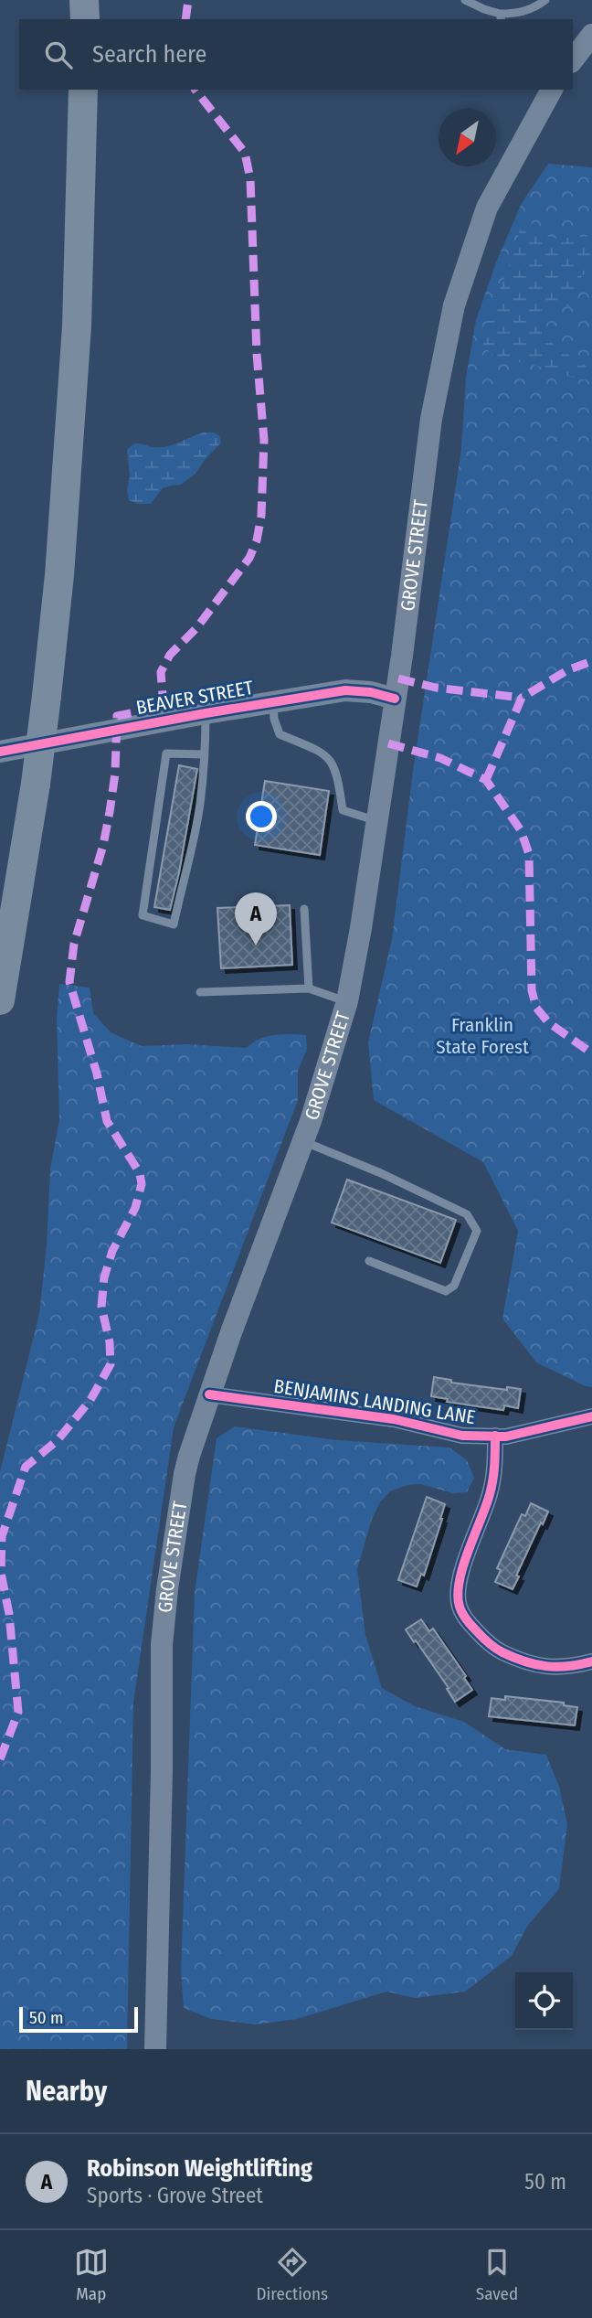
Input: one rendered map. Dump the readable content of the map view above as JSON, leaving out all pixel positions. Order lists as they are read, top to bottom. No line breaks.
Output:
{"streets":{"main road":["GROVE STREET","BEAVER STREET"],"street":["BENJAMINS LANDING LANE"]},"crossings":[["GROVE STREET","BEAVER STREET"],["GROVE STREET","BENJAMINS LANDING LANE"]],"parks":["Franklin State Forest"],"scale_bar":"50 m","north":"bottom left","page":{"search":"Search here","pins":"A","scale":"50 m","heading":"Nearby","list":[{"mark":"A","name":"Robinson Weightlifting","note":"Sports · Grove Street","value":"50 m"}],"nav":["Map","Directions","Saved"]}}
